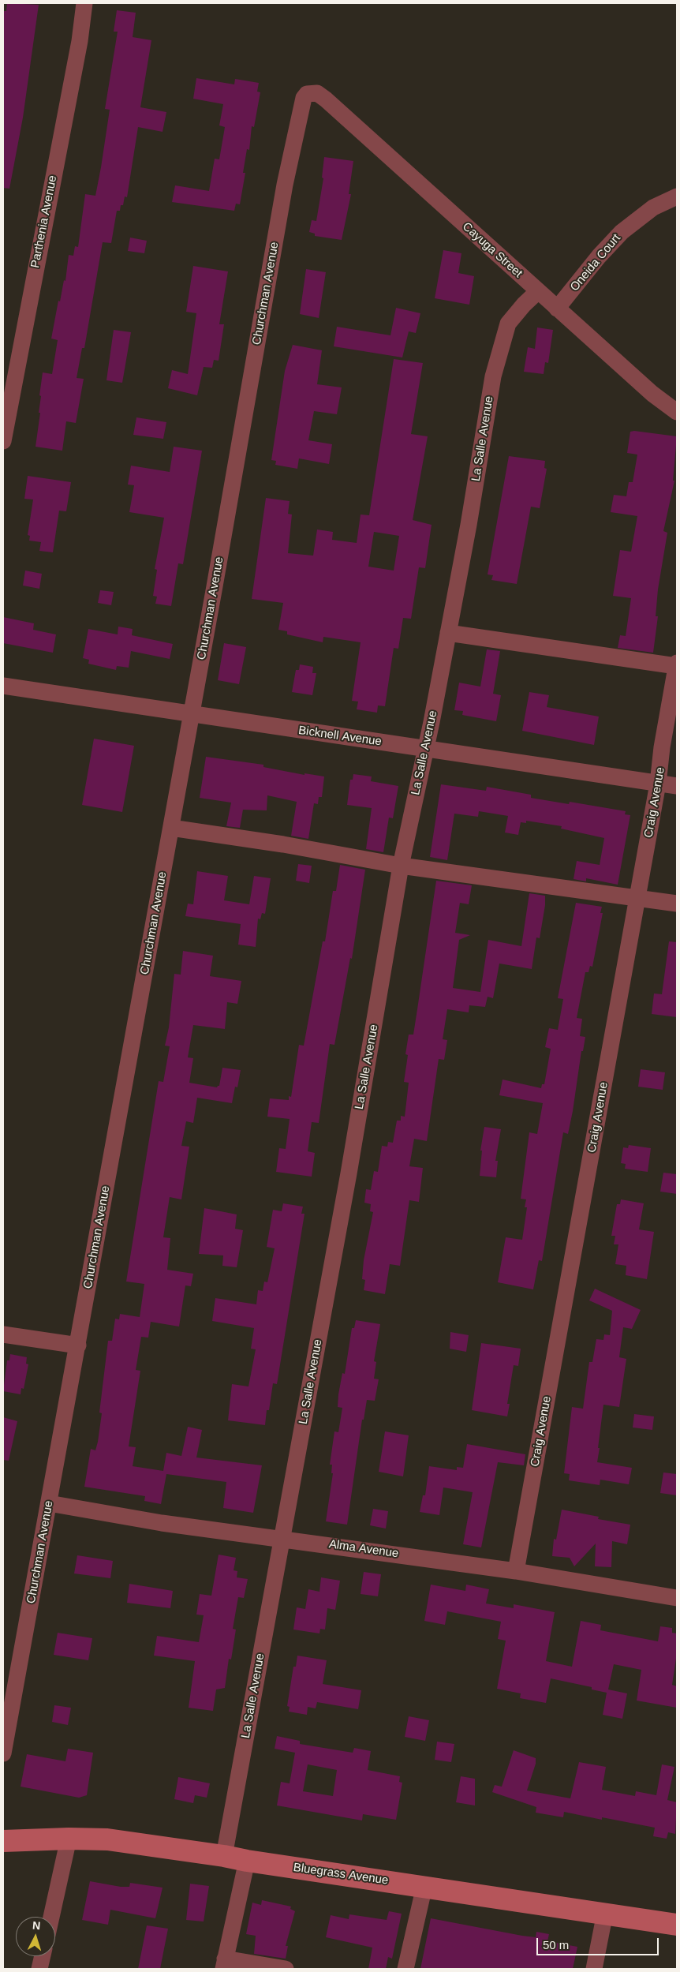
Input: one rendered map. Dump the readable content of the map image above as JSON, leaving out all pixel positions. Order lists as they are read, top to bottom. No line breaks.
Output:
{"streets":{"street":["Parthenia Avenue","Cayuga Street","Oneida Court","Churchman Avenue","La Salle Avenue","Bicknell Avenue","Craig Avenue","Alma Avenue","Bluegrass Avenue"]},"crossings":[["Cayuga Street","Oneida Court"],["Cayuga Street","Churchman Avenue"],["Cayuga Street","La Salle Avenue"],["Churchman Avenue","Bicknell Avenue"],["Churchman Avenue","Alma Avenue"],["La Salle Avenue","Bicknell Avenue"],["La Salle Avenue","Alma Avenue"],["La Salle Avenue","Bluegrass Avenue"],["Bicknell Avenue","Craig Avenue"],["Craig Avenue","Alma Avenue"]],"scale_bar":"50 m","north":"top"}
